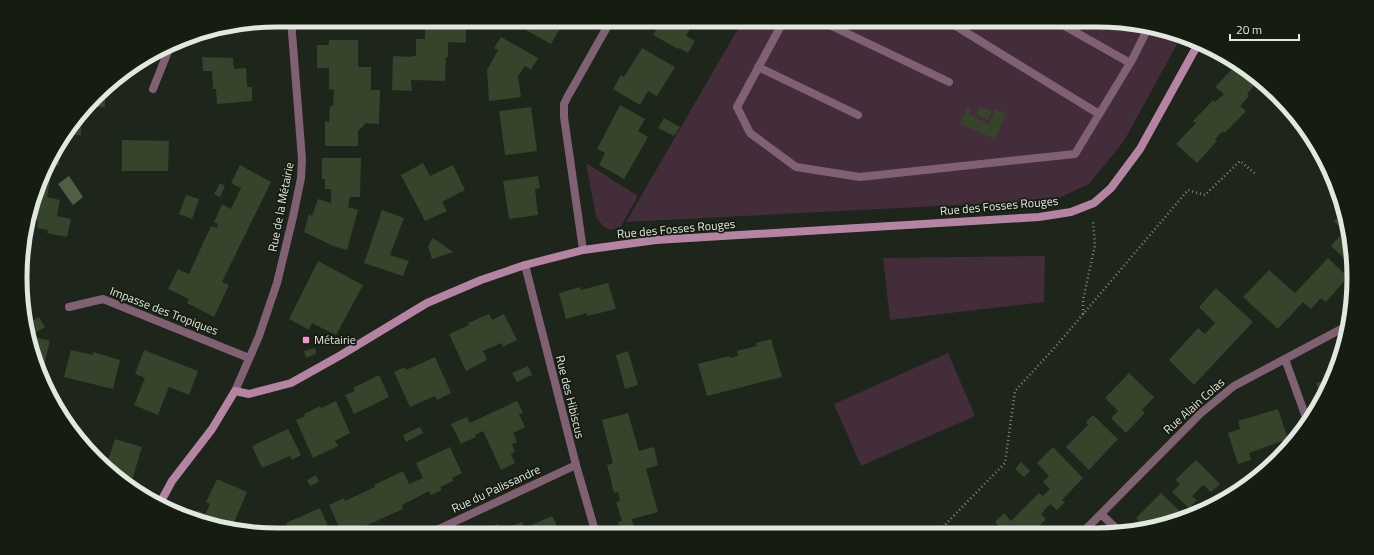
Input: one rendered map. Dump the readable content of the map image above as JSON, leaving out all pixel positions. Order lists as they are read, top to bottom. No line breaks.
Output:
{"streets":{"street":["Rue des Fosses Rouges","Rue de la Métairie","Impasse des Tropiques","Rue des Hibiscus","Rue Alain Colas","Rue du Palissandre"]},"crossings":[["Rue des Fosses Rouges","Rue de la Métairie"],["Rue des Fosses Rouges","Rue des Hibiscus"],["Rue de la Métairie","Impasse des Tropiques"],["Rue des Hibiscus","Rue du Palissandre"]],"places":{"transit":["Métairie"]},"scale_bar":"20 m"}
